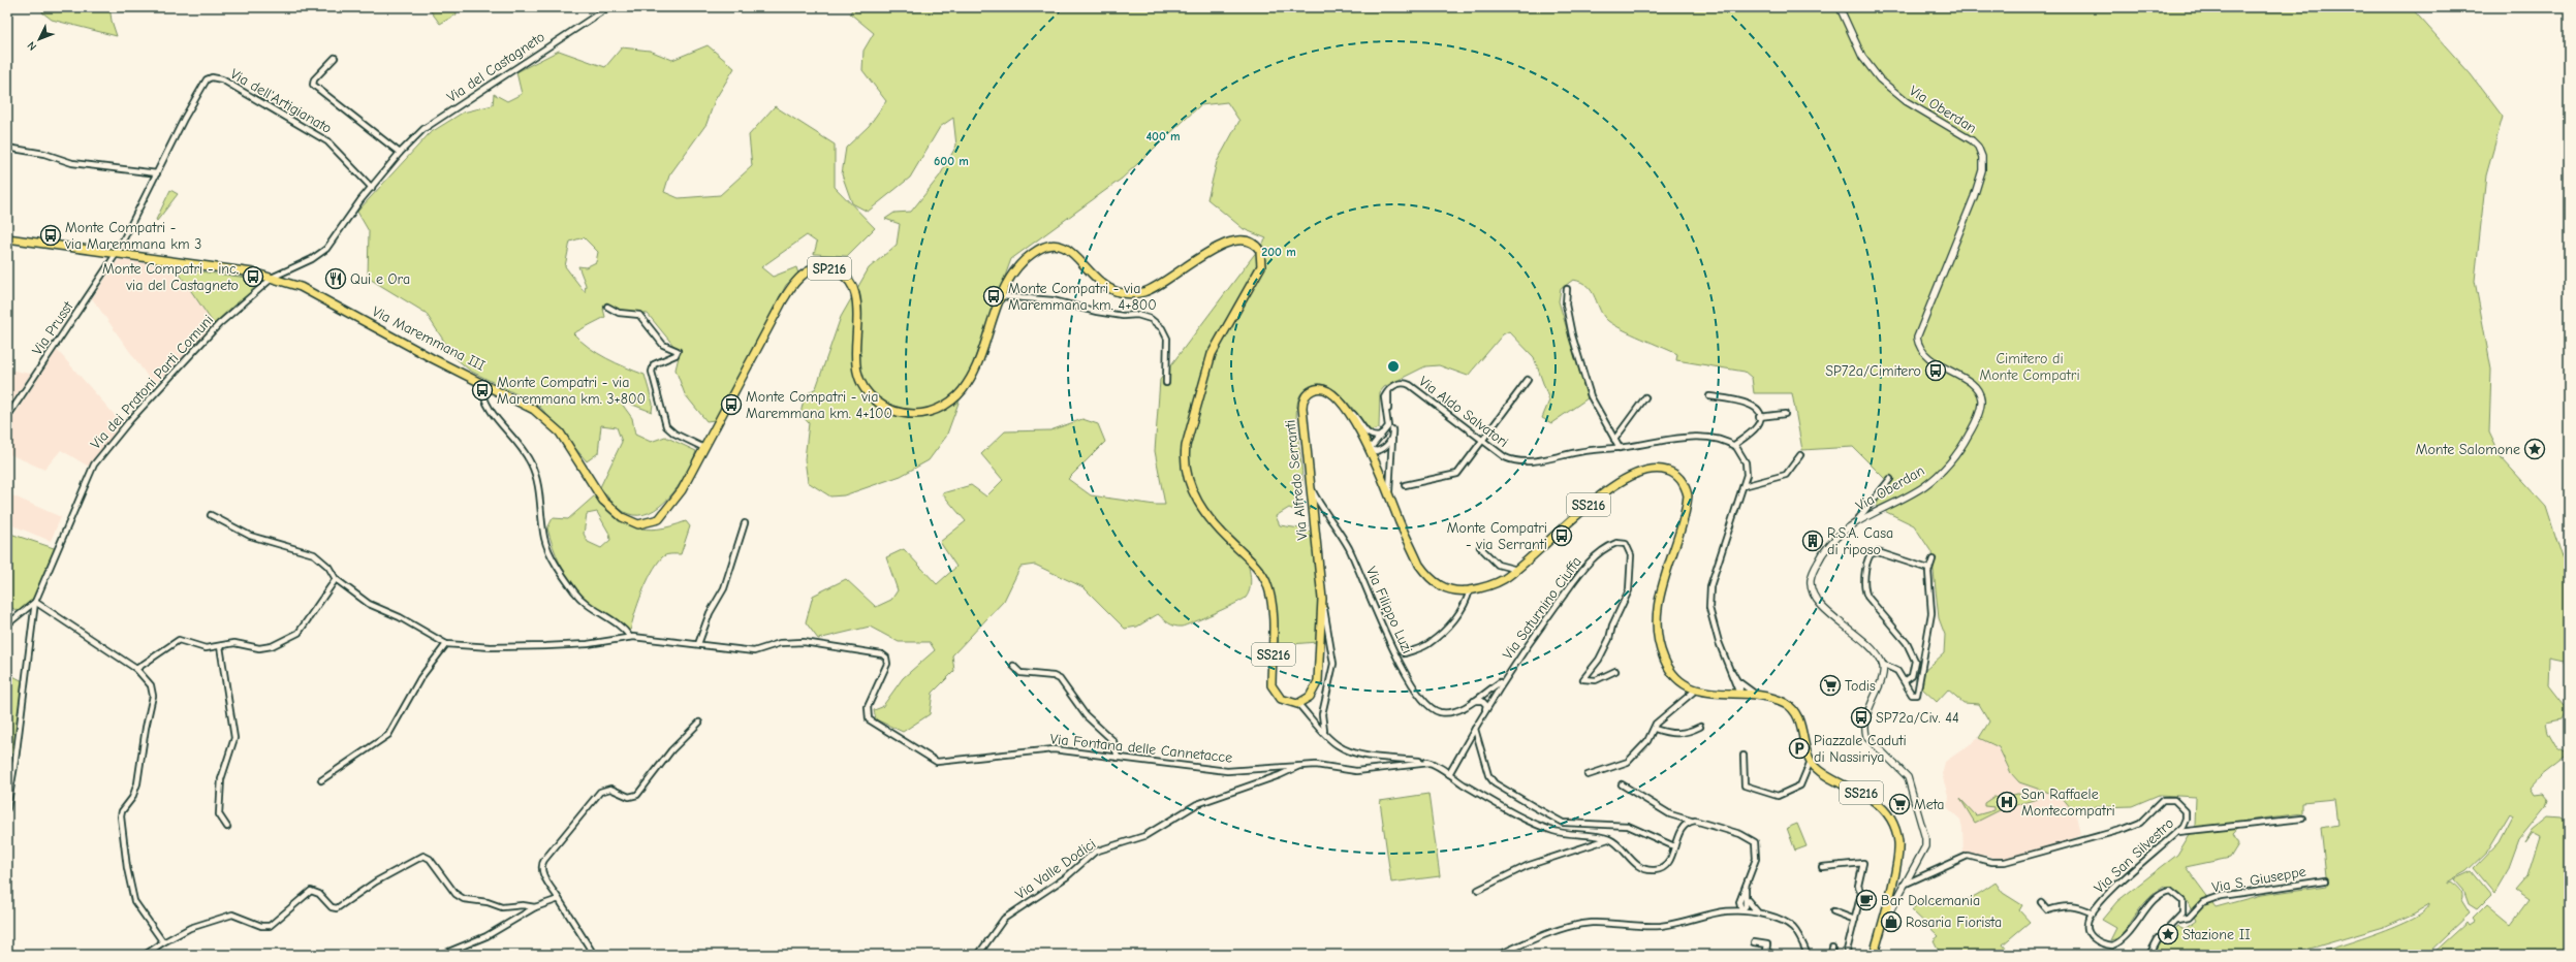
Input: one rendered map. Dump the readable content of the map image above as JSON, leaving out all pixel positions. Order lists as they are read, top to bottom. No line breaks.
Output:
{"streets":{"main road":["SP216","Via Maremmana III","Via Alfredo Serranti","SS216"],"street":["Via del Castagneto","Via dell'Artigianato","Via Oberdan","Via Prusst","Via dei Pratoni Parti Comuni","Via Aldo Salvatori","Via Saturnino Ciuffa","Via Filippo Luzi","Via Fontana delle Cannetacce","Via San Silvestro","Via Valle Dodici","Via S. Giuseppe"]},"crossings":[["Via del Castagneto","Via dell'Artigianato"],["Via del Castagneto","Via Maremmana III"],["Via del Castagneto","Via dei Pratoni Parti Comuni"],["Via dell'Artigianato","Via Prusst"],["Via dell'Artigianato","Via Maremmana III"],["Via Prusst","Via Maremmana III"],["Via Maremmana III","Via dei Pratoni Parti Comuni"],["Via Maremmana III","SS216"],["Via Alfredo Serranti","SS216"],["Via Alfredo Serranti","Via Filippo Luzi"],["Via Saturnino Ciuffa","Via Filippo Luzi"],["Via Fontana delle Cannetacce","Via Valle Dodici"],["Via San Silvestro","Via S. Giuseppe"]],"parks":["Cimitero di Monte Compatri"],"places":{"bus stop":["Monte Compatri - via Maremmana km 3","Monte Compatri - inc. via del Castagneto","Monte Compatri - via Maremmana km. 4+800","SP72a/Cimitero","Monte Compatri - via Maremmana km. 3+800","Monte Compatri - via Maremmana km. 4+100","Monte Compatri - via Serranti","SP72a/Civ. 44"],"restaurant":["Qui e Ora"],"place":["Monte Salomone","Stazione II"],"building":["R.S.A. Casa di riposo"],"supermarket":["Todis","Meta"],"parking":["Piazzale Caduti di Nassiriya"],"hospital":["San Raffaele Montecompatri"],"cafe":["Bar Dolcemania"],"shop":["Rosaria Fiorista"]},"north":"bottom left","rings":["400 m","600 m","200 m"]}
